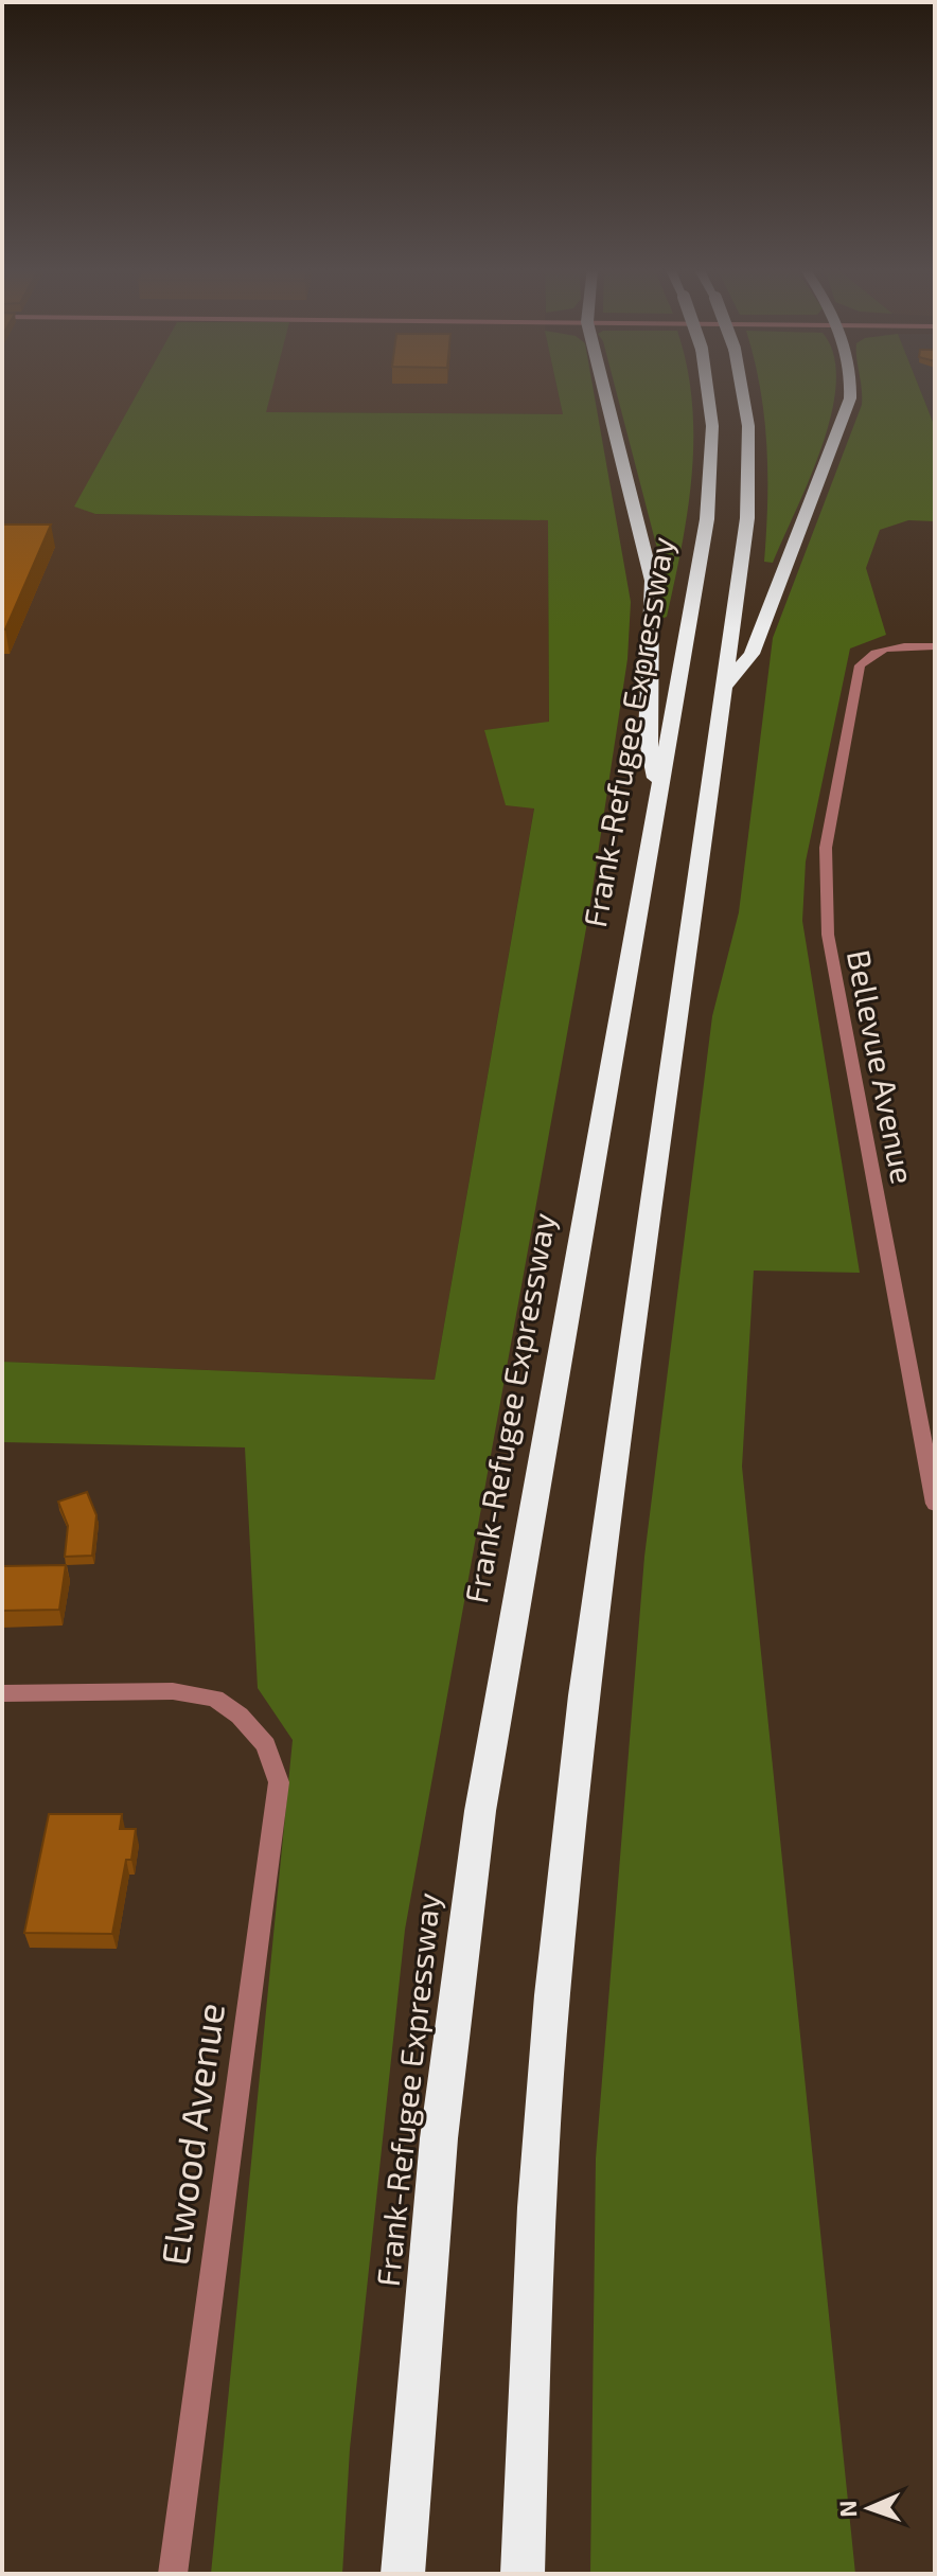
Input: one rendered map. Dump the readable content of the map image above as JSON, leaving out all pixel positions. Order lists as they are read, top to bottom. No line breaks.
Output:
{"streets":{"highway":["Frank-Refugee Expressway"],"street":["Bellevue Avenue","Elwood Avenue"]},"north":"left"}
